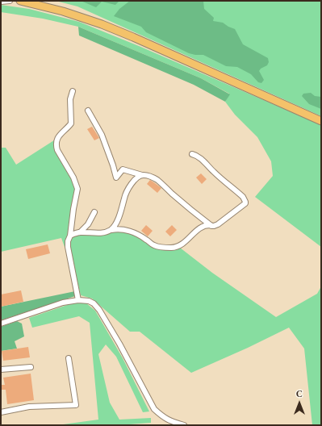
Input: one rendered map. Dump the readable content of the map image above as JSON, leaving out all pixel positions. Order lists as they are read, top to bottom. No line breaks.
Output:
{"north":"top"}
